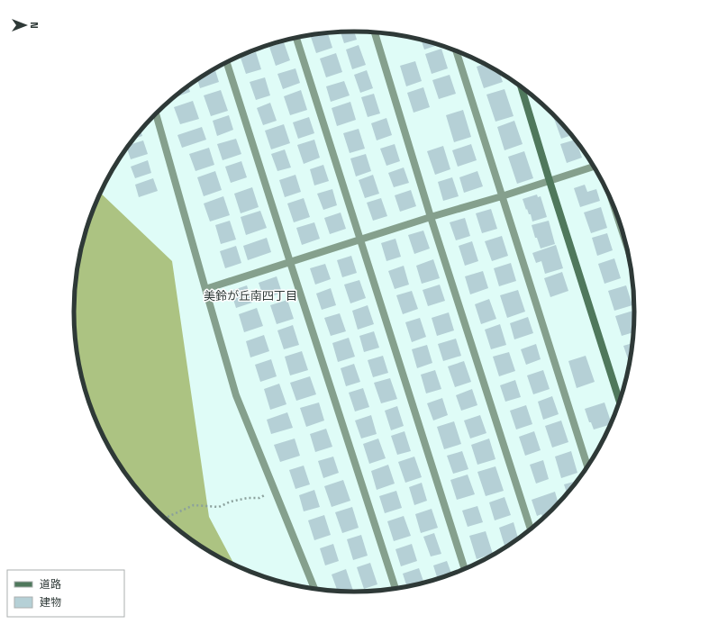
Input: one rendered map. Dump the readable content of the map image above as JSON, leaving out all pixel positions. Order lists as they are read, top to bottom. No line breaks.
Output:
{"districts":["美鈴が丘南四丁目"],"legend":["道路","建物"],"north":"right"}
